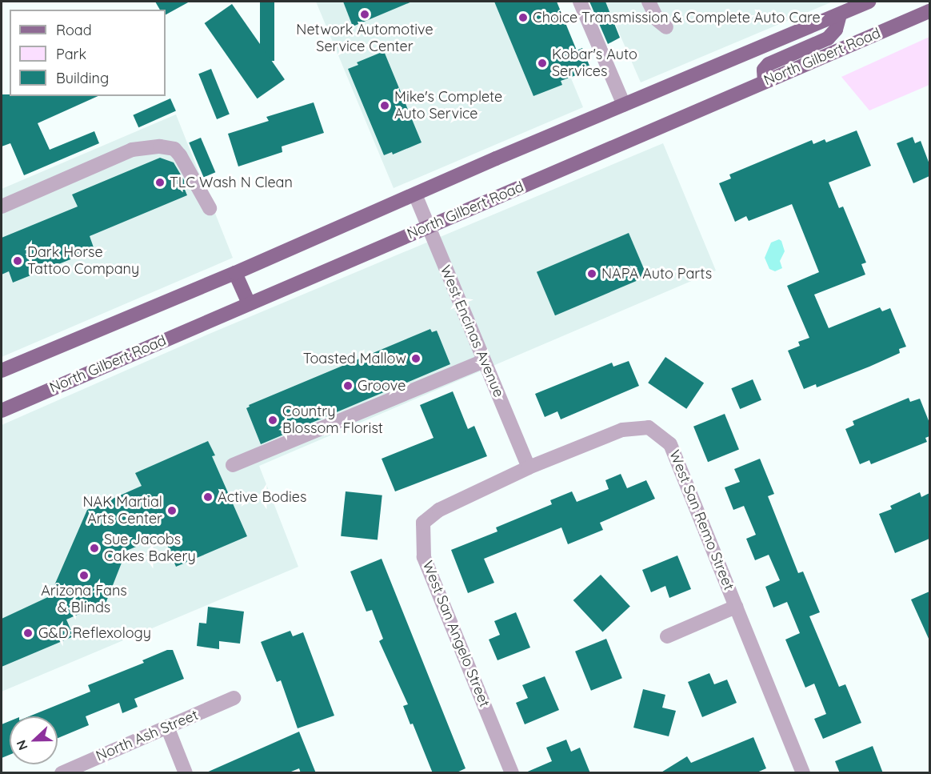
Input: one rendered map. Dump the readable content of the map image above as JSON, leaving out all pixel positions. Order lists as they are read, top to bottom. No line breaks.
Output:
{"streets":{"main road":["North Gilbert Road"],"street":["West Encinas Avenue","West San Remo Street","West San Angelo Street","North Ash Street"]},"crossings":[["North Gilbert Road","West Encinas Avenue"],["West Encinas Avenue","West San Remo Street"],["West Encinas Avenue","West San Angelo Street"],["West San Remo Street","West San Angelo Street"]],"places":["Network Automotive Service Center","Choice Transmission & Complete Auto Care","Kobar's Auto Services","Mike's Complete Auto Service","TLC Wash N Clean","Dark Horse Tattoo Company","NAPA Auto Parts","Toasted Mallow","Groove","Country Blossom Florist","Active Bodies","NAK Martial Arts Center","Sue Jacobs Cakes Bakery","Arizona Fans & Blinds","G&D Reflexology"],"legend":["Road","Park","Building"],"north":"left"}
